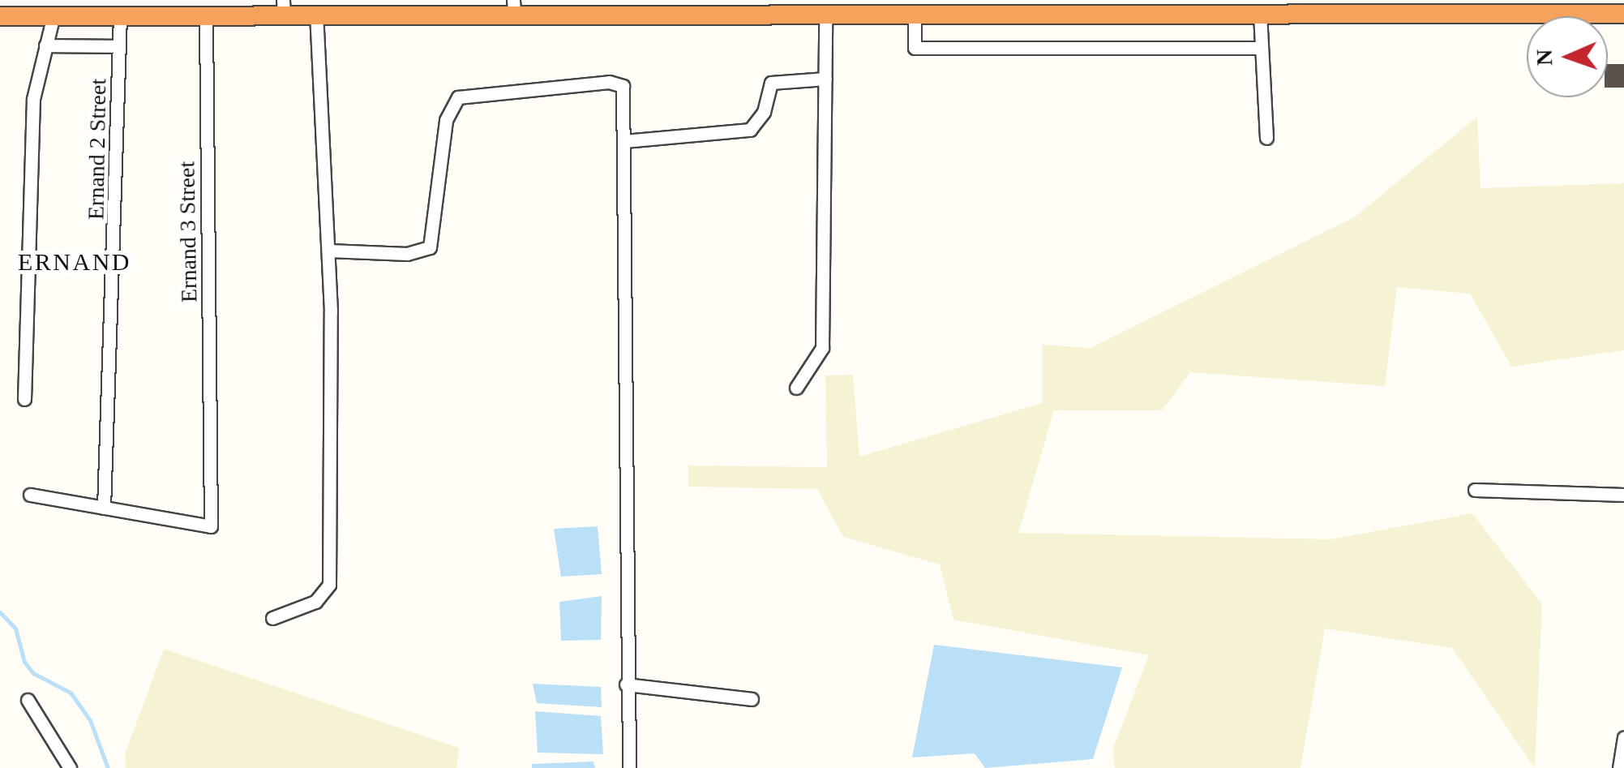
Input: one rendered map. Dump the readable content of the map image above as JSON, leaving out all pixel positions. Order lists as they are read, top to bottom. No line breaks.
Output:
{"streets":{"street":["Ernand 2 Street","Ernand 3 Street"]},"crossings":[["Ernand 2 Street","Ernand 3 Street"]],"districts":["ERNAND"],"north":"left"}
